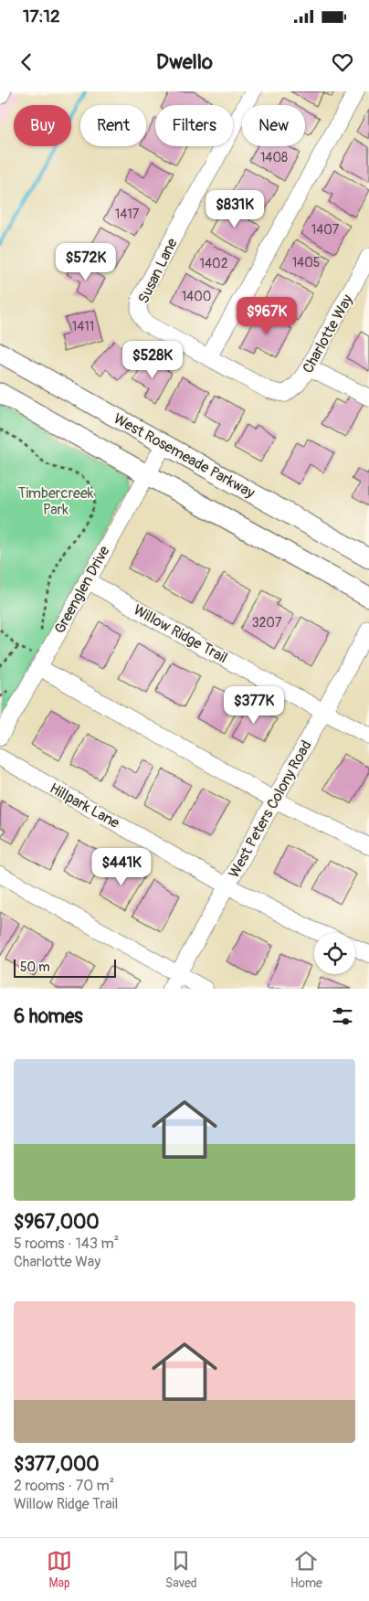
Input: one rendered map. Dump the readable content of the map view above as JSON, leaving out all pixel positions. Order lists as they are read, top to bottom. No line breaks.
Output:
{"streets":{"main road":["West Rosemeade Parkway"],"street":["Susan Lane","Charlotte Way","Greenglen Drive","Willow Ridge Trail","Hillpark Lane","West Peters Colony Road"]},"crossings":[["Susan Lane","Charlotte Way"],["West Rosemeade Parkway","Greenglen Drive"],["Greenglen Drive","Willow Ridge Trail"],["Willow Ridge Trail","West Peters Colony Road"],["Hillpark Lane","West Peters Colony Road"]],"parks":["Timbercreek Park"],"house_numbers":["1408","1417","1407","1405","1402","1400","1411","3207"],"scale_bar":"50 m","page":{"status":"17:12","header":"Dwello","chip":["Buy","Rent","Filters","New"],"price":["$831K","$572K","$967K","$528K","$377K","$441K"],"scale":"50 m","heading":"6 homes","list":[{"name":"$967,000","note":"5 rooms · 143 m² · Charlotte Way"},{"name":"$377,000","note":"2 rooms · 70 m² · Willow Ridge Trail"}],"tabs":["Map","Saved","Home"]}}
